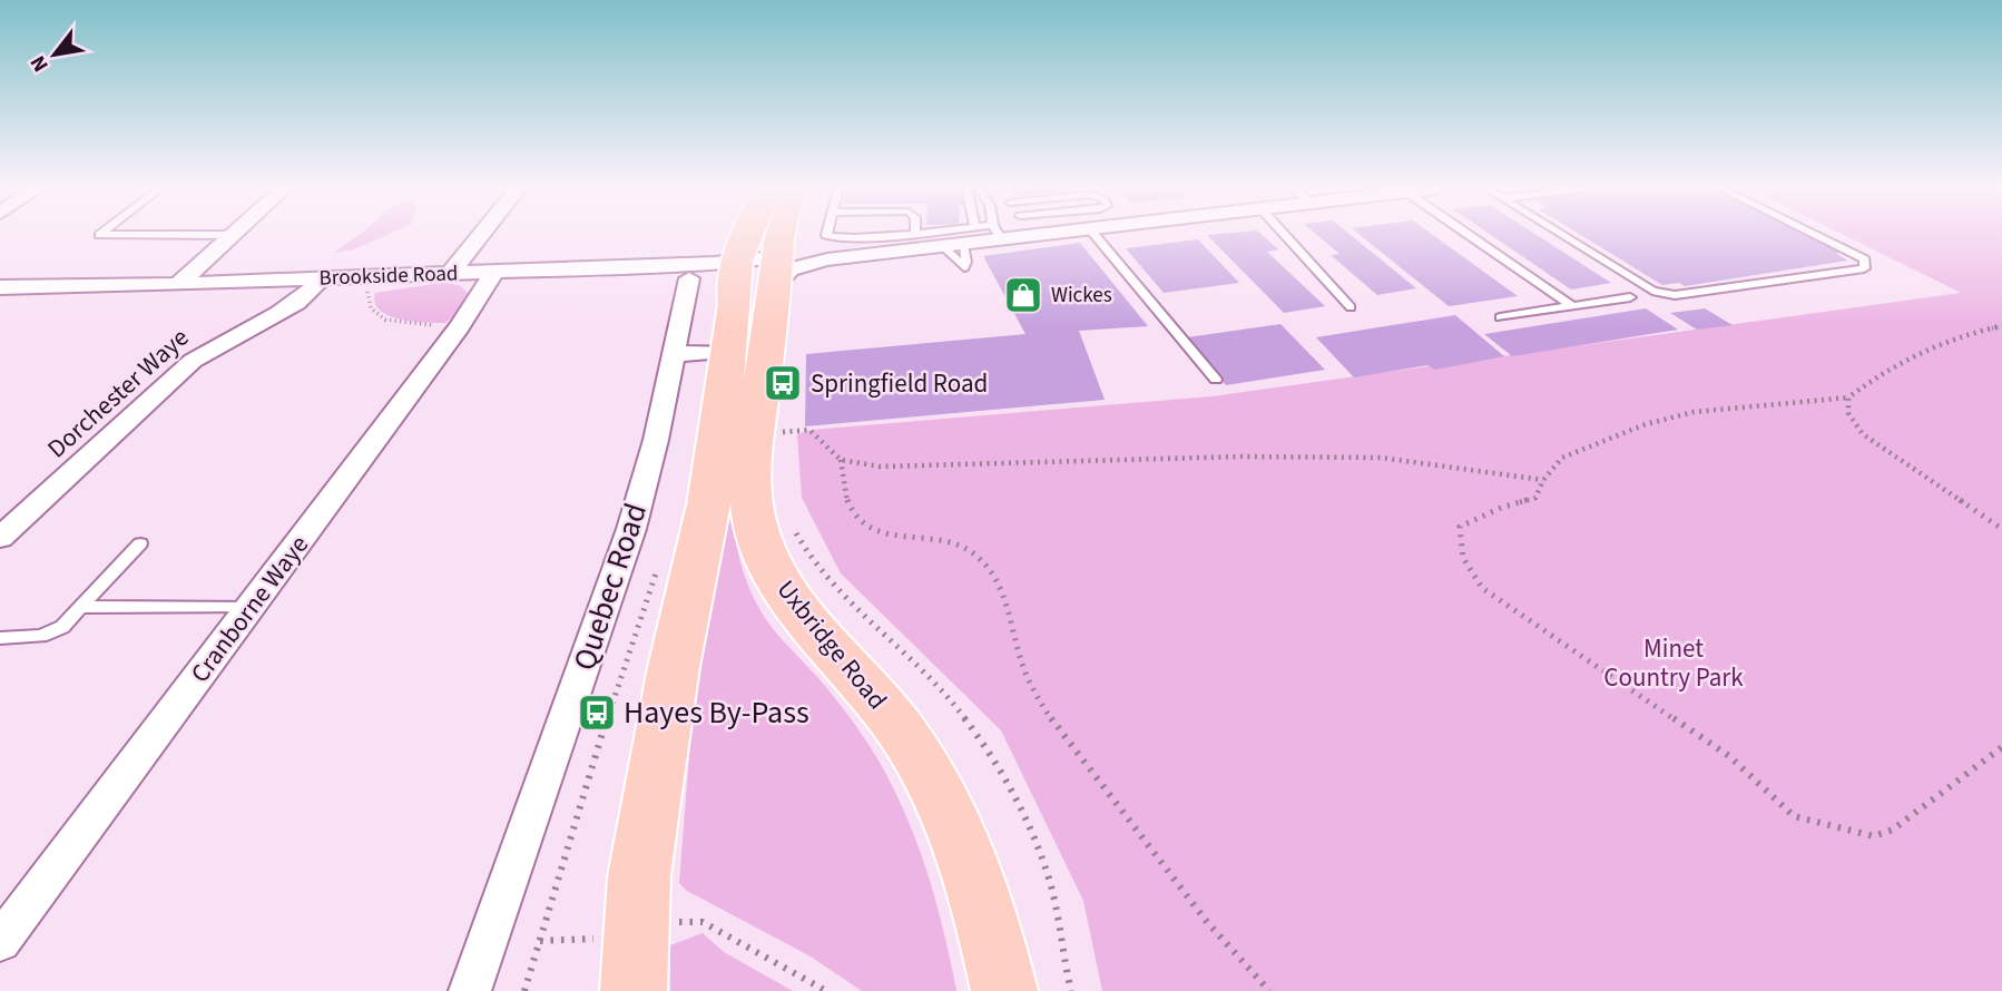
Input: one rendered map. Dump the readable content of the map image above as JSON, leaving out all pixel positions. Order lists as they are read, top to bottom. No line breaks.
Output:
{"streets":{"main road":["Uxbridge Road"],"street":["Brookside Road","Dorchester Waye","Quebec Road","Cranborne Waye"]},"crossings":[["Brookside Road","Dorchester Waye"],["Brookside Road","Quebec Road"],["Brookside Road","Cranborne Waye"],["Brookside Road","Uxbridge Road"],["Quebec Road","Uxbridge Road"]],"parks":["Minet Country Park"],"places":{"shop":["Wickes"],"bus stop":["Springfield Road","Hayes By-Pass"]},"north":"bottom left"}
